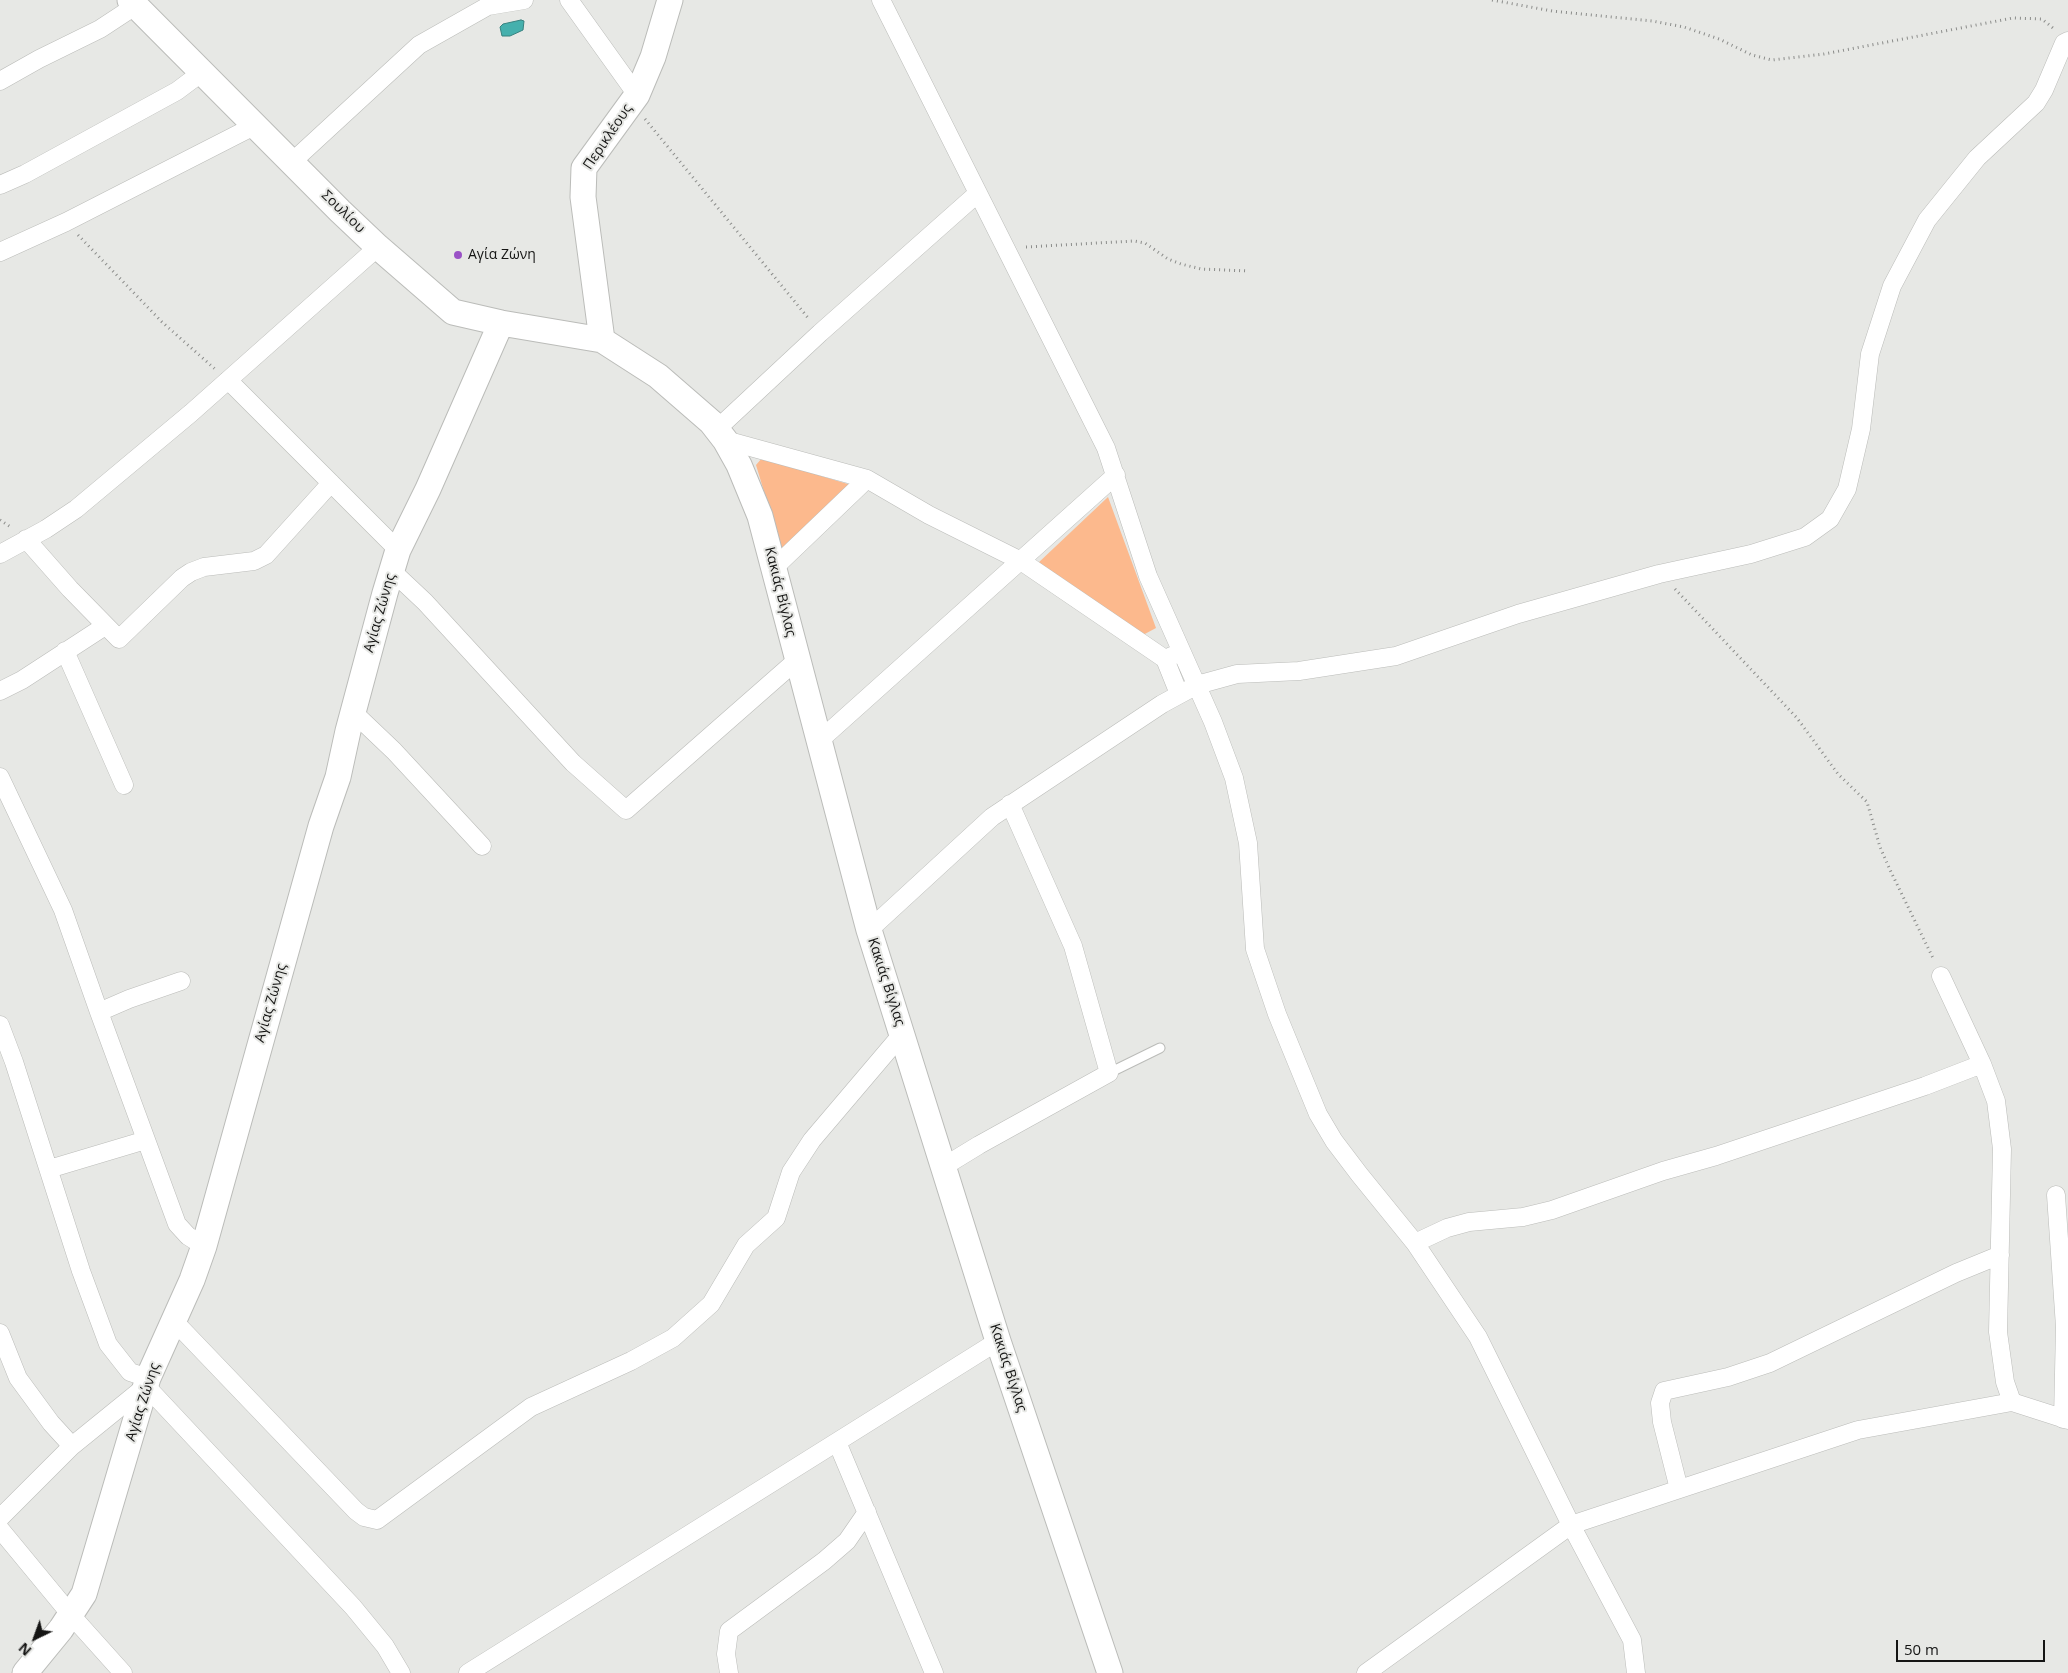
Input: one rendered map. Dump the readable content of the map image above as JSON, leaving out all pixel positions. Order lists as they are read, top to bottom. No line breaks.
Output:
{"streets":{"street":["Περικλέους","Σουλίου","Κακιάς Βίγλας","Αγίας Ζώνης"]},"crossings":[["Περικλέους","Σουλίου"],["Περικλέους","Κακιάς Βίγλας"],["Σουλίου","Κακιάς Βίγλας"],["Σουλίου","Αγίας Ζώνης"]],"places":["Αγία Ζώνη"],"scale_bar":"50 m","north":"bottom left"}
